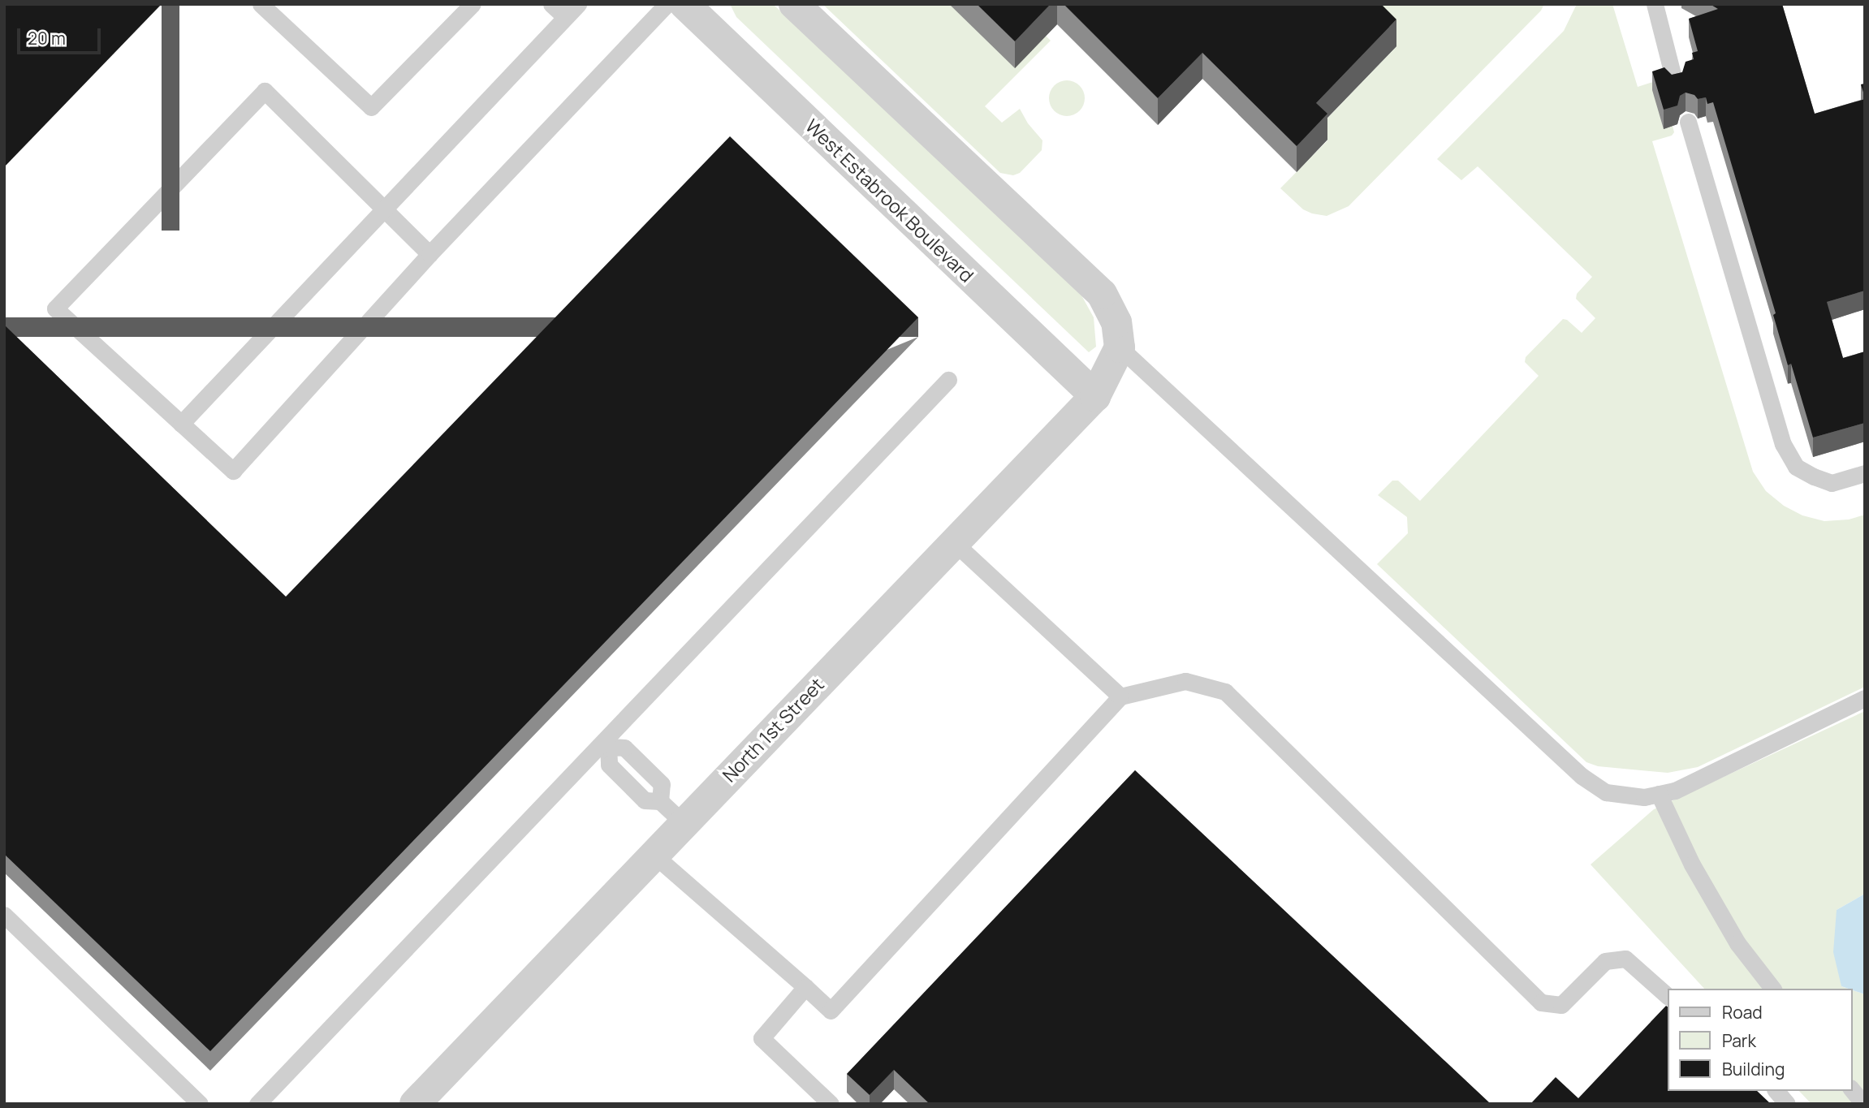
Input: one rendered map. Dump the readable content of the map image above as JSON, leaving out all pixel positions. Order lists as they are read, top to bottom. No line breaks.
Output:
{"streets":{"street":["West Estabrook Boulevard","North 1st Street"]},"crossings":[["West Estabrook Boulevard","North 1st Street"]],"legend":["Road","Park","Building"],"scale_bar":"20 m"}
